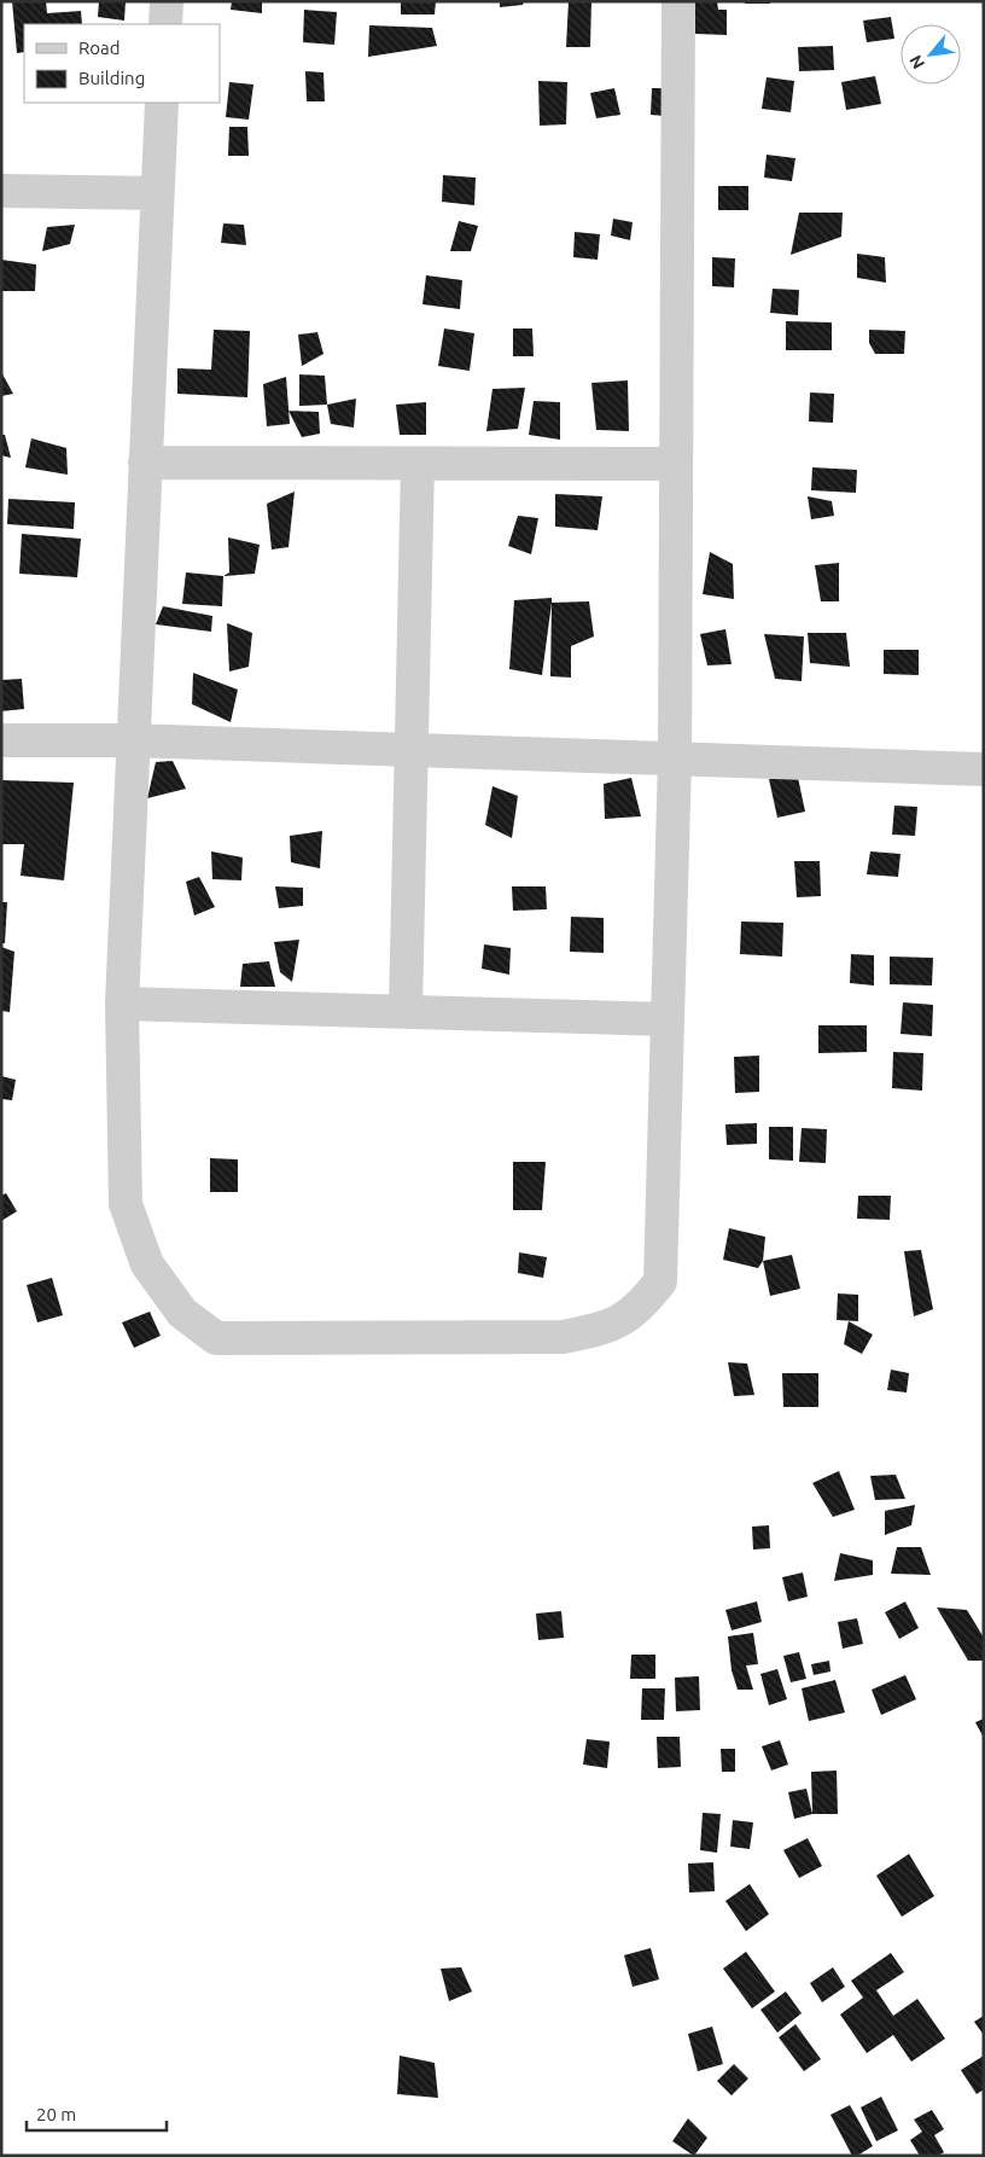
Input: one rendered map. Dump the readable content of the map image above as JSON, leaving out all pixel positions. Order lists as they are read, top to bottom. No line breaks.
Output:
{"legend":["Road","Building"],"scale_bar":"20 m","north":"bottom left"}
